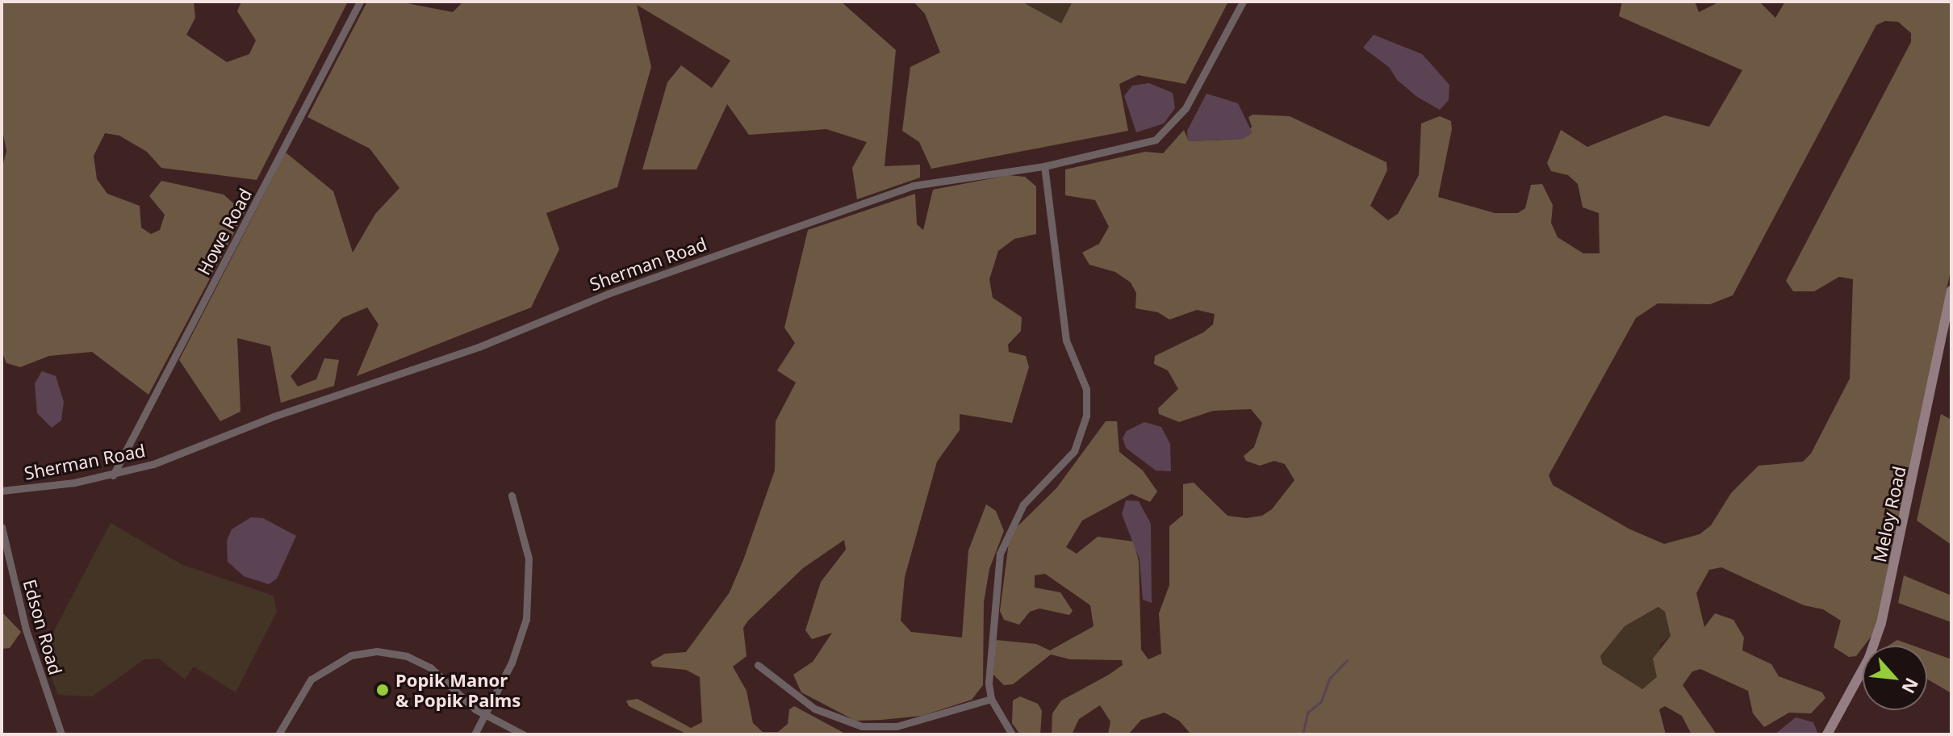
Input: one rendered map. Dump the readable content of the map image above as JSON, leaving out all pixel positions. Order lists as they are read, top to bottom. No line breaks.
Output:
{"streets":{"street":["Howe Road","Sherman Road","Meloy Road","Edson Road"]},"crossings":[["Howe Road","Sherman Road"]],"places":["Popik Manor & Popik Palms"],"north":"bottom right"}
